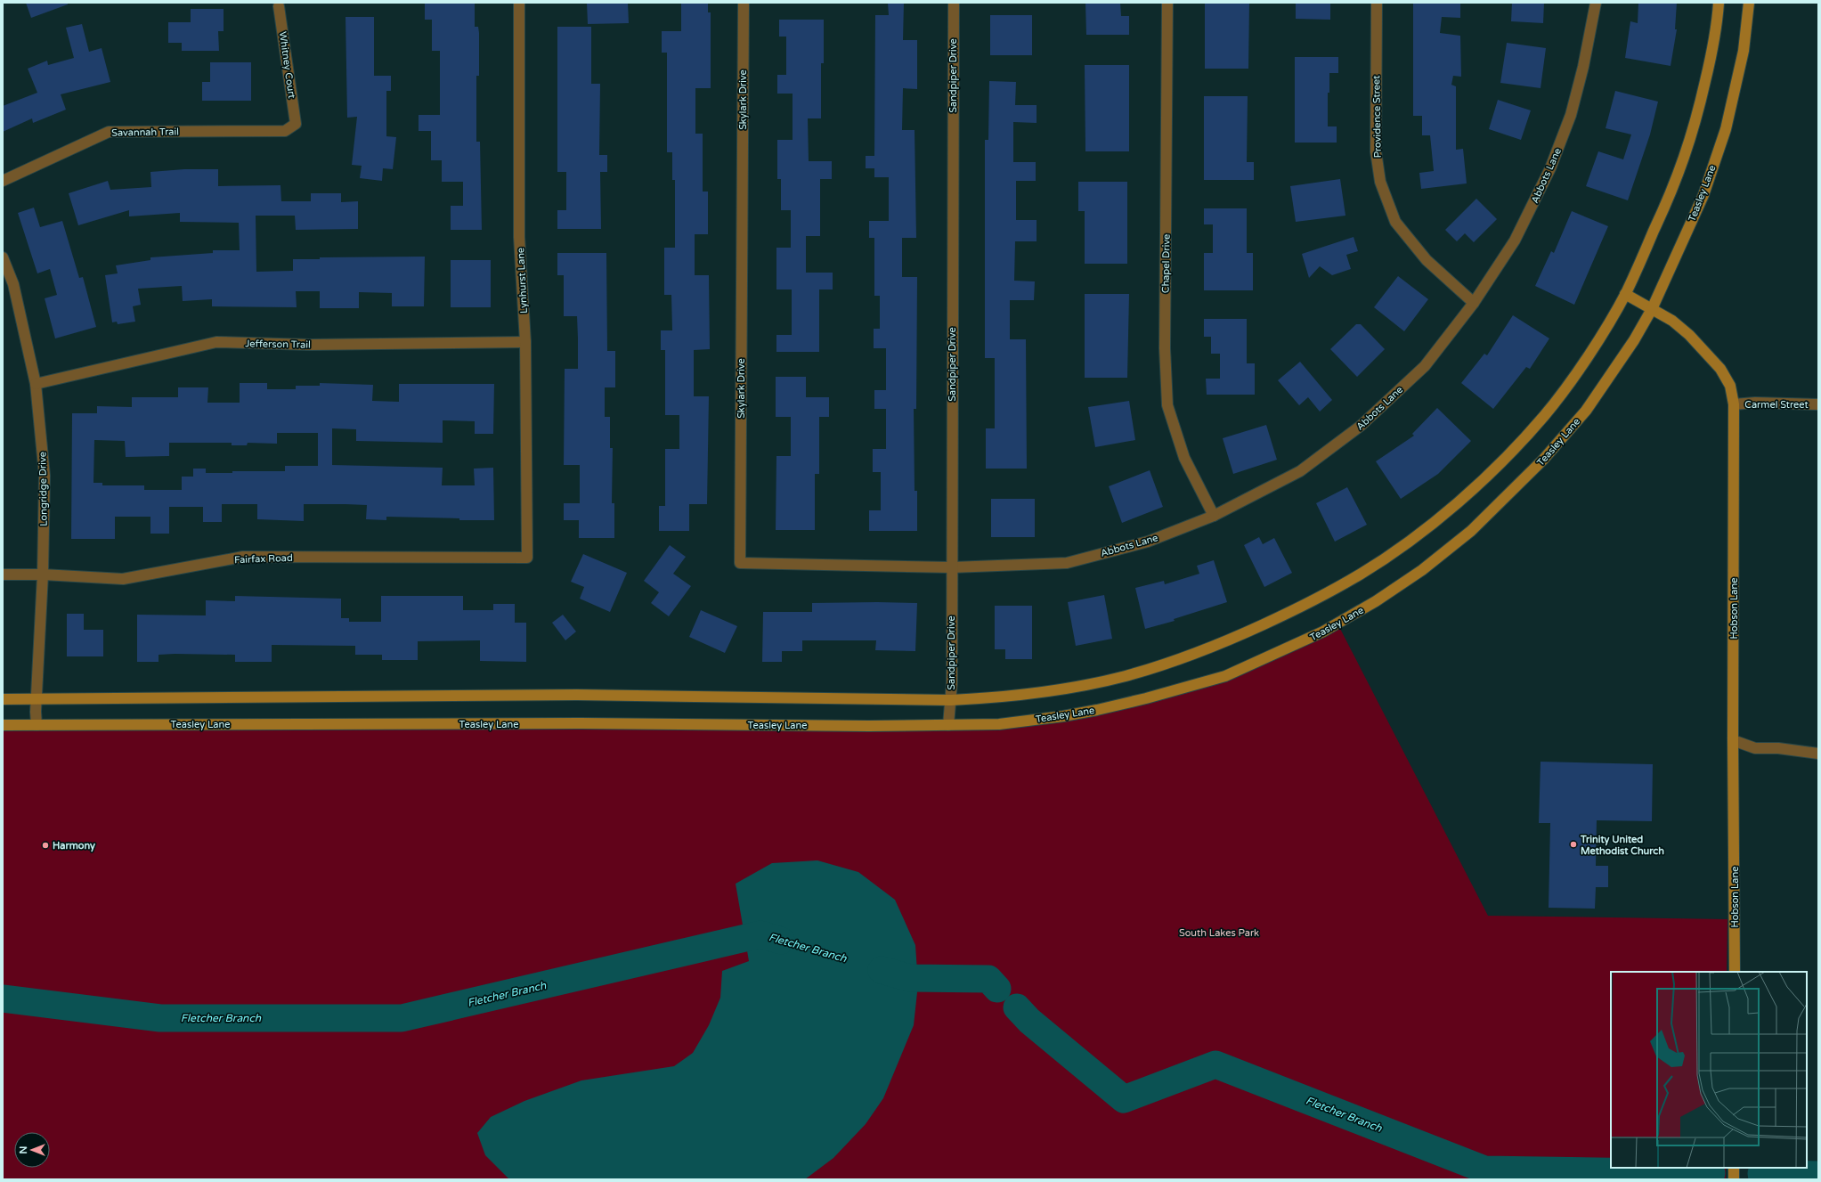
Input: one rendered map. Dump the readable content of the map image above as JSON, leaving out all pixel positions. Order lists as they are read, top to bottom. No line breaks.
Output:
{"streets":{"main road":["Teasley Lane","Hobson Lane"],"street":["Whitney Court","Sandpiper Drive","Skylark Drive","Providence Street","Savannah Trail","Abbots Lane","Chapel Drive","Lynhurst Lane","Jefferson Trail","Carmel Street","Longridge Drive","Fairfax Road"]},"crossings":[["Whitney Court","Savannah Trail"],["Sandpiper Drive","Skylark Drive"],["Sandpiper Drive","Abbots Lane"],["Sandpiper Drive","Teasley Lane"],["Skylark Drive","Abbots Lane"],["Providence Street","Abbots Lane"],["Abbots Lane","Chapel Drive"],["Teasley Lane","Longridge Drive"],["Teasley Lane","Hobson Lane"],["Lynhurst Lane","Jefferson Trail"],["Lynhurst Lane","Fairfax Road"],["Jefferson Trail","Longridge Drive"],["Carmel Street","Hobson Lane"],["Longridge Drive","Fairfax Road"]],"water":["Fletcher Branch"],"parks":["South Lakes Park"],"places":["Trinity United Methodist Church","Harmony"],"north":"left"}
